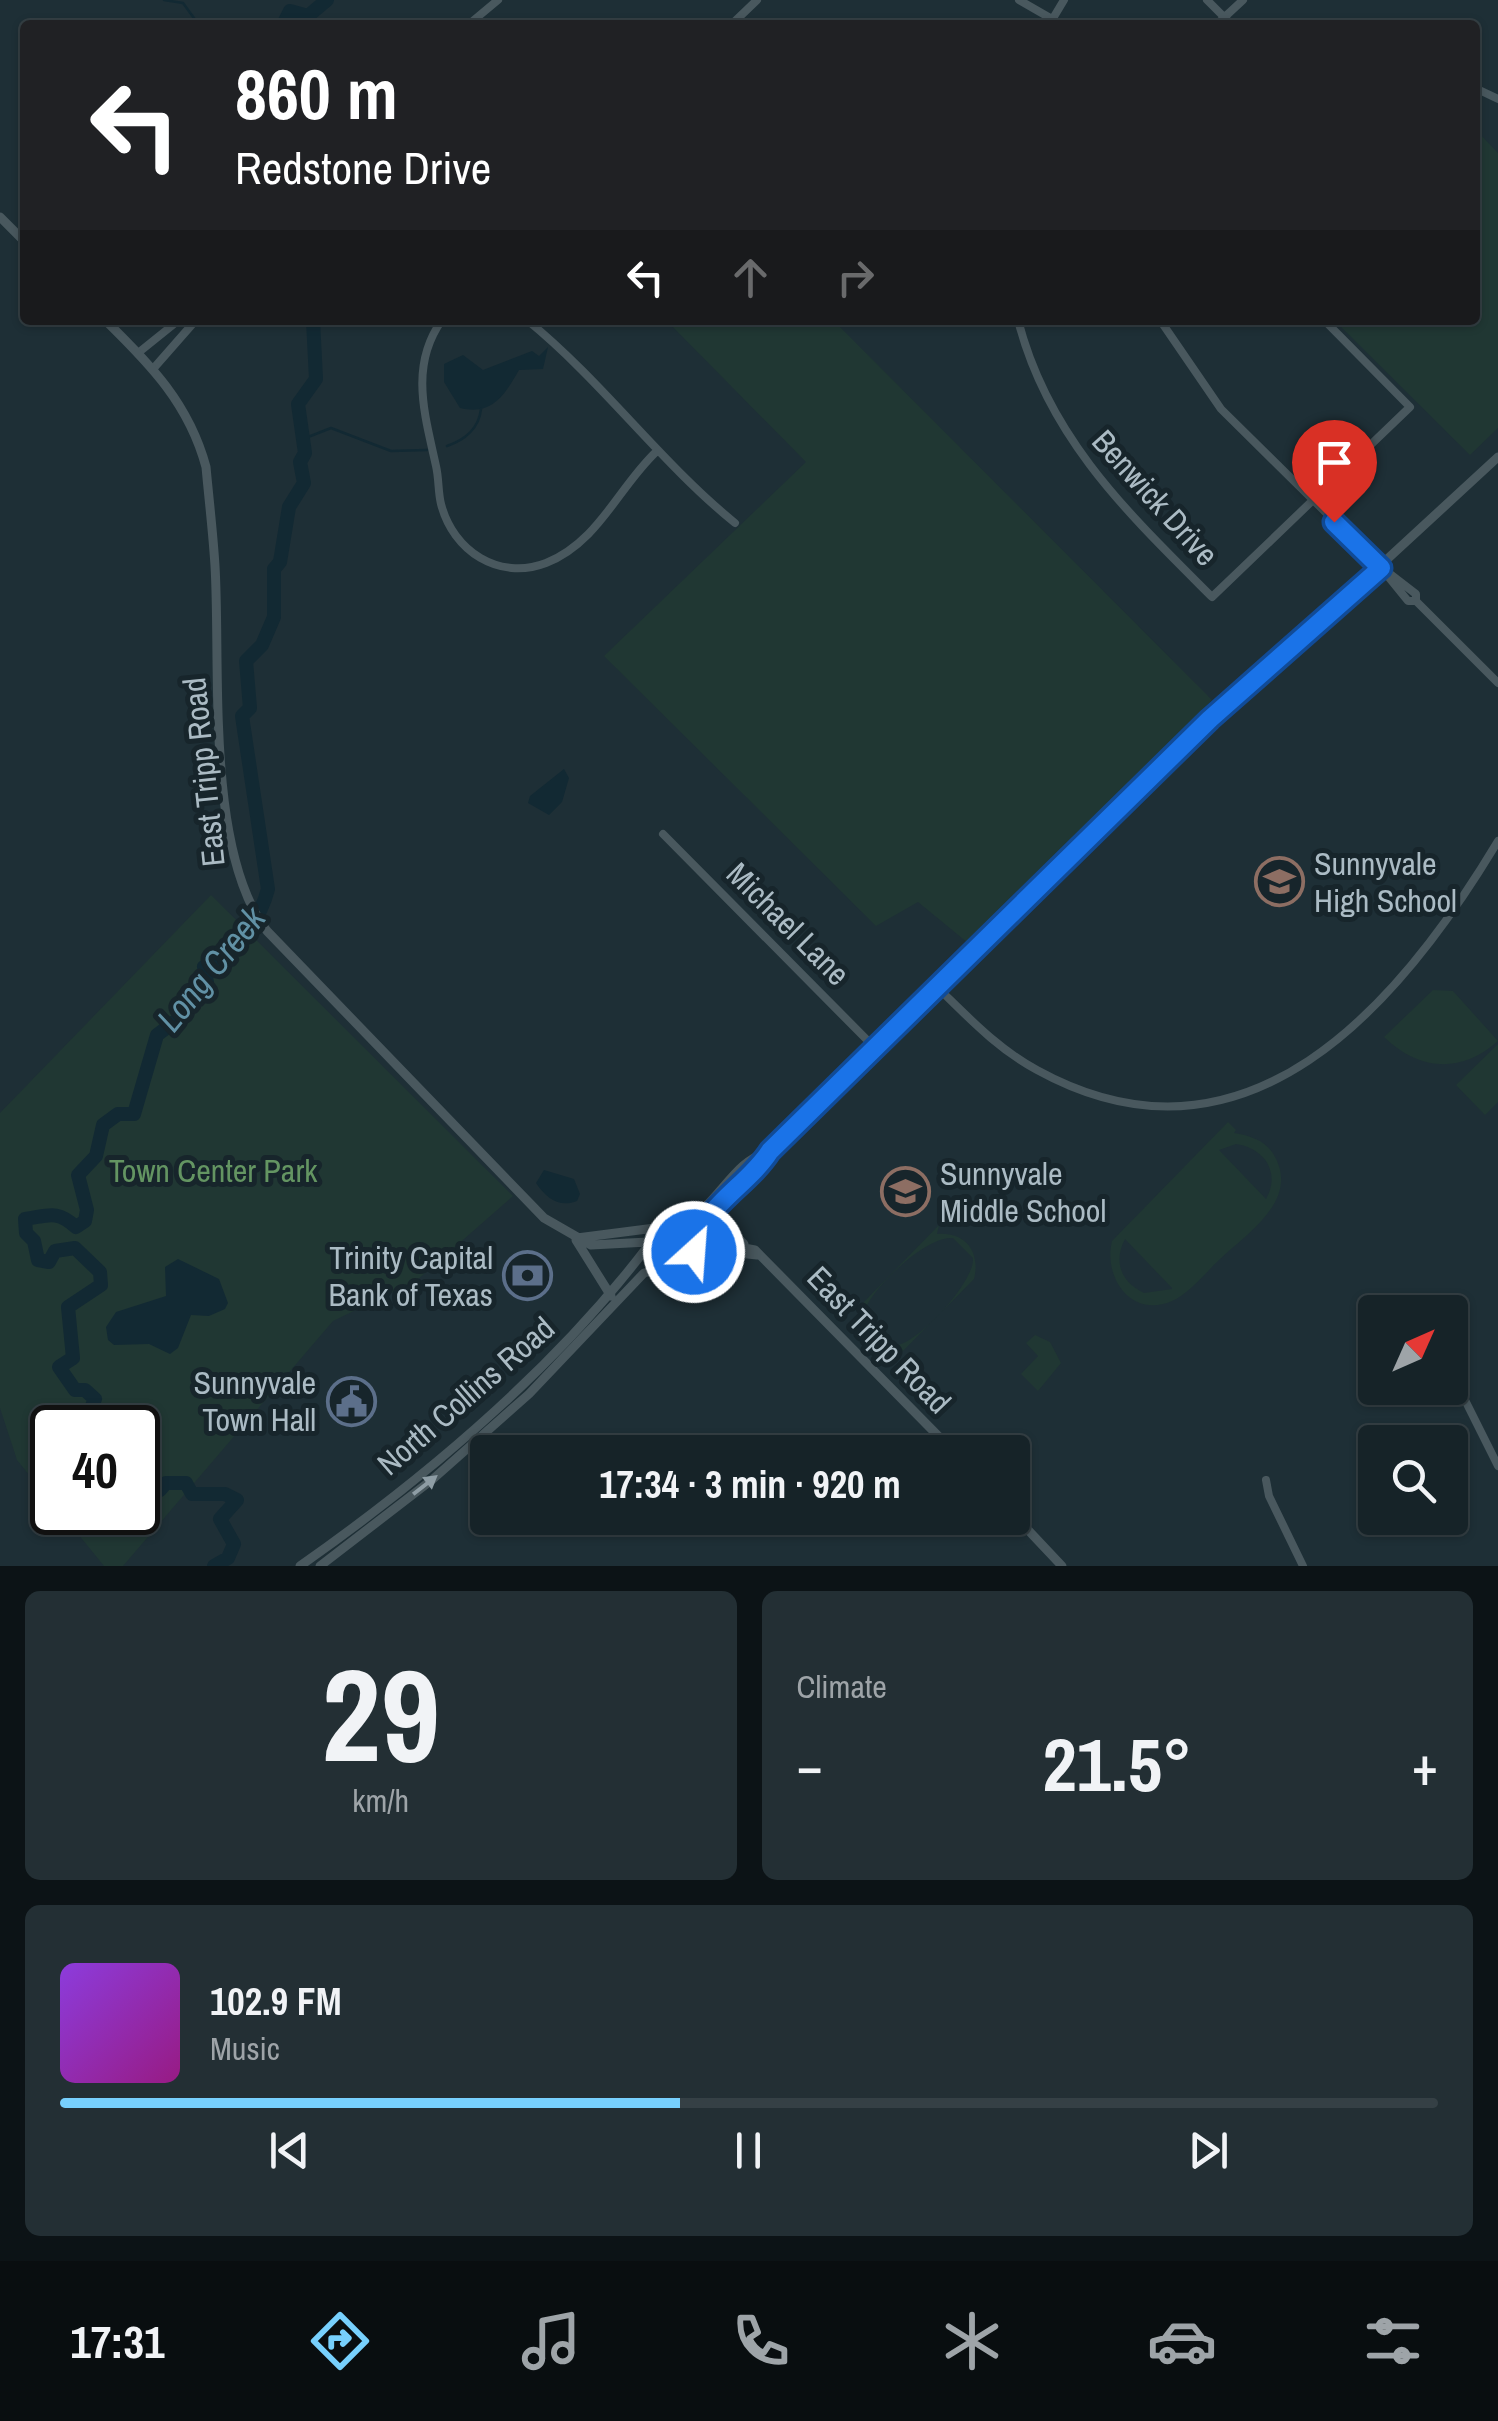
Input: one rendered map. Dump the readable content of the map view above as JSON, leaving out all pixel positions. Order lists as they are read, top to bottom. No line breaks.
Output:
{"streets":{"street":["Benwick Drive","East Tripp Road","Michael Lane","North Collins Road"]},"crossings":[["East Tripp Road","North Collins Road"]],"water":["Long Creek"],"parks":["Town Center Park"],"places":{"school or university":["Sunnyvale High School","Sunnyvale Middle School"],"bank":["Trinity Capital Bank of Texas"],"public building":["Sunnyvale Town Hall"]},"north":"top right","page":{"turn":["860 m","Redstone Drive"],"limit":"40","trip":"17:34 · 3 min · 920 m","tile":[["29","km/h"],"Climate"],"heat":["−","21.5°","+"],"song":["102.9 FM","Music"],"tabs":"17:31"}}
